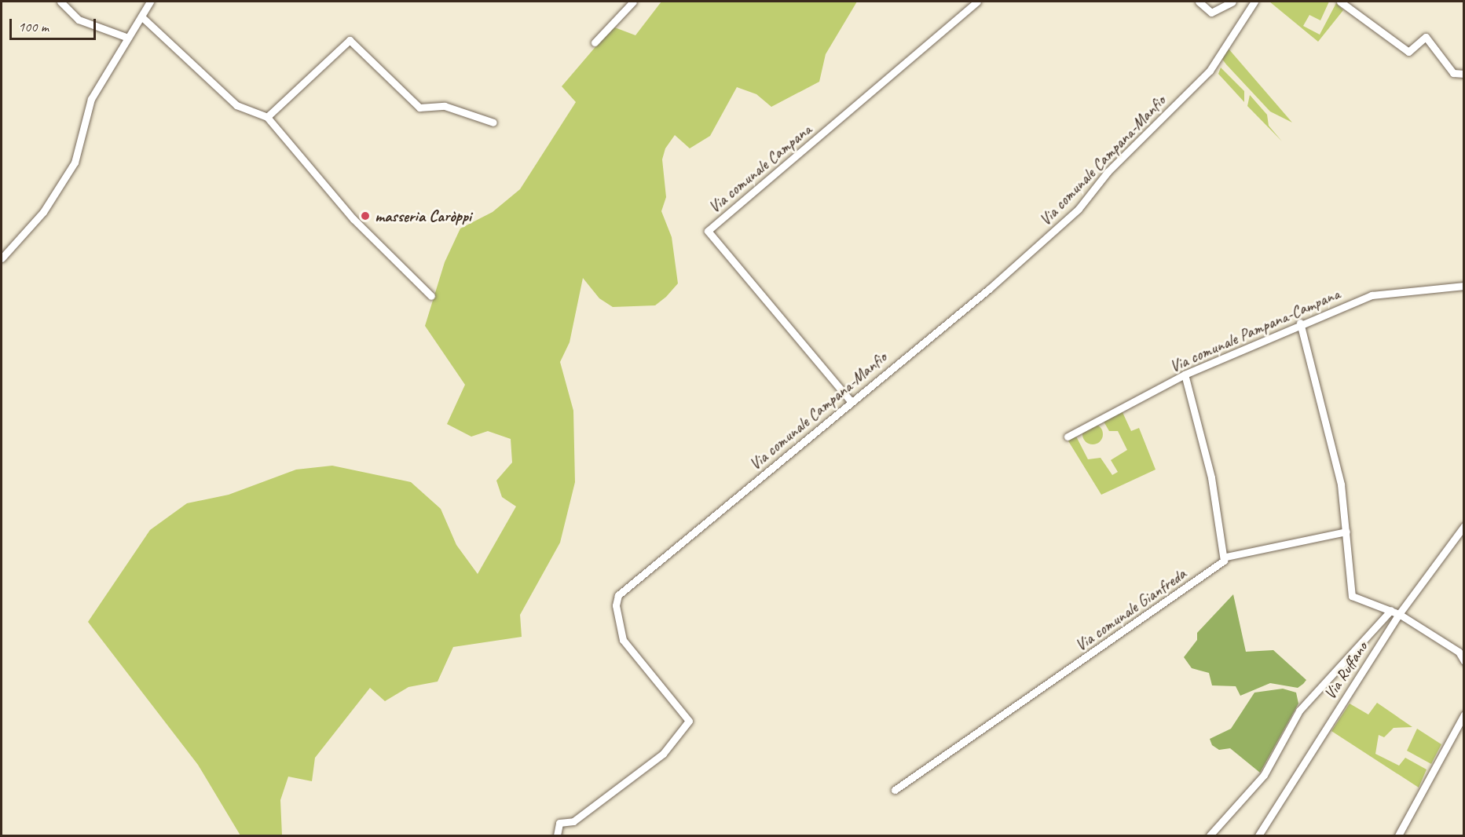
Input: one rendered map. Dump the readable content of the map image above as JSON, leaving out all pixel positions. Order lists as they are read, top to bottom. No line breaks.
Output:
{"streets":{"street":["Via comunale Campana-Manfio","Via comunale Campana","Via comunale Pampana-Campana","Via comunale Gianfreda","Via Ruffano"]},"crossings":[["Via comunale Campana-Manfio","Via comunale Campana"]],"places":["masseria Caròppi"],"scale_bar":"100 m"}
